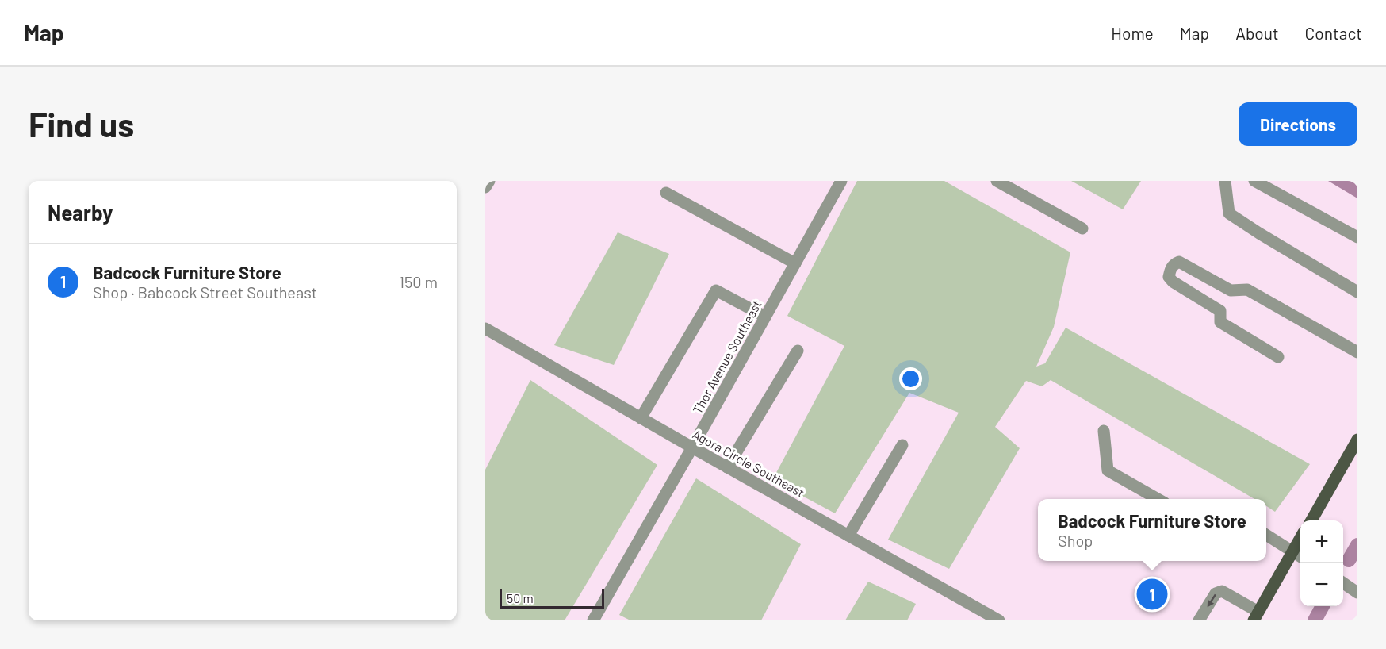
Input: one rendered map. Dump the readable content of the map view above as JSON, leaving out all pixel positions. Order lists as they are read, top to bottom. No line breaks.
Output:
{"streets":{"street":["Thor Avenue Southeast","Agora Circle Southeast"]},"crossings":[["Thor Avenue Southeast","Agora Circle Southeast"]],"scale_bar":"50 m","page":{"header":"Map","nav":["Home","Map","About","Contact"],"buttons":"Directions","title":"Find us","heading":"Nearby","list":[{"mark":"1","name":"Badcock Furniture Store","note":"Shop · Babcock Street Southeast","value":"150 m"}],"popup":["Badcock Furniture Store","Shop"],"map_buttons":["+","−"],"pins":"1","scale":"50 m"}}
